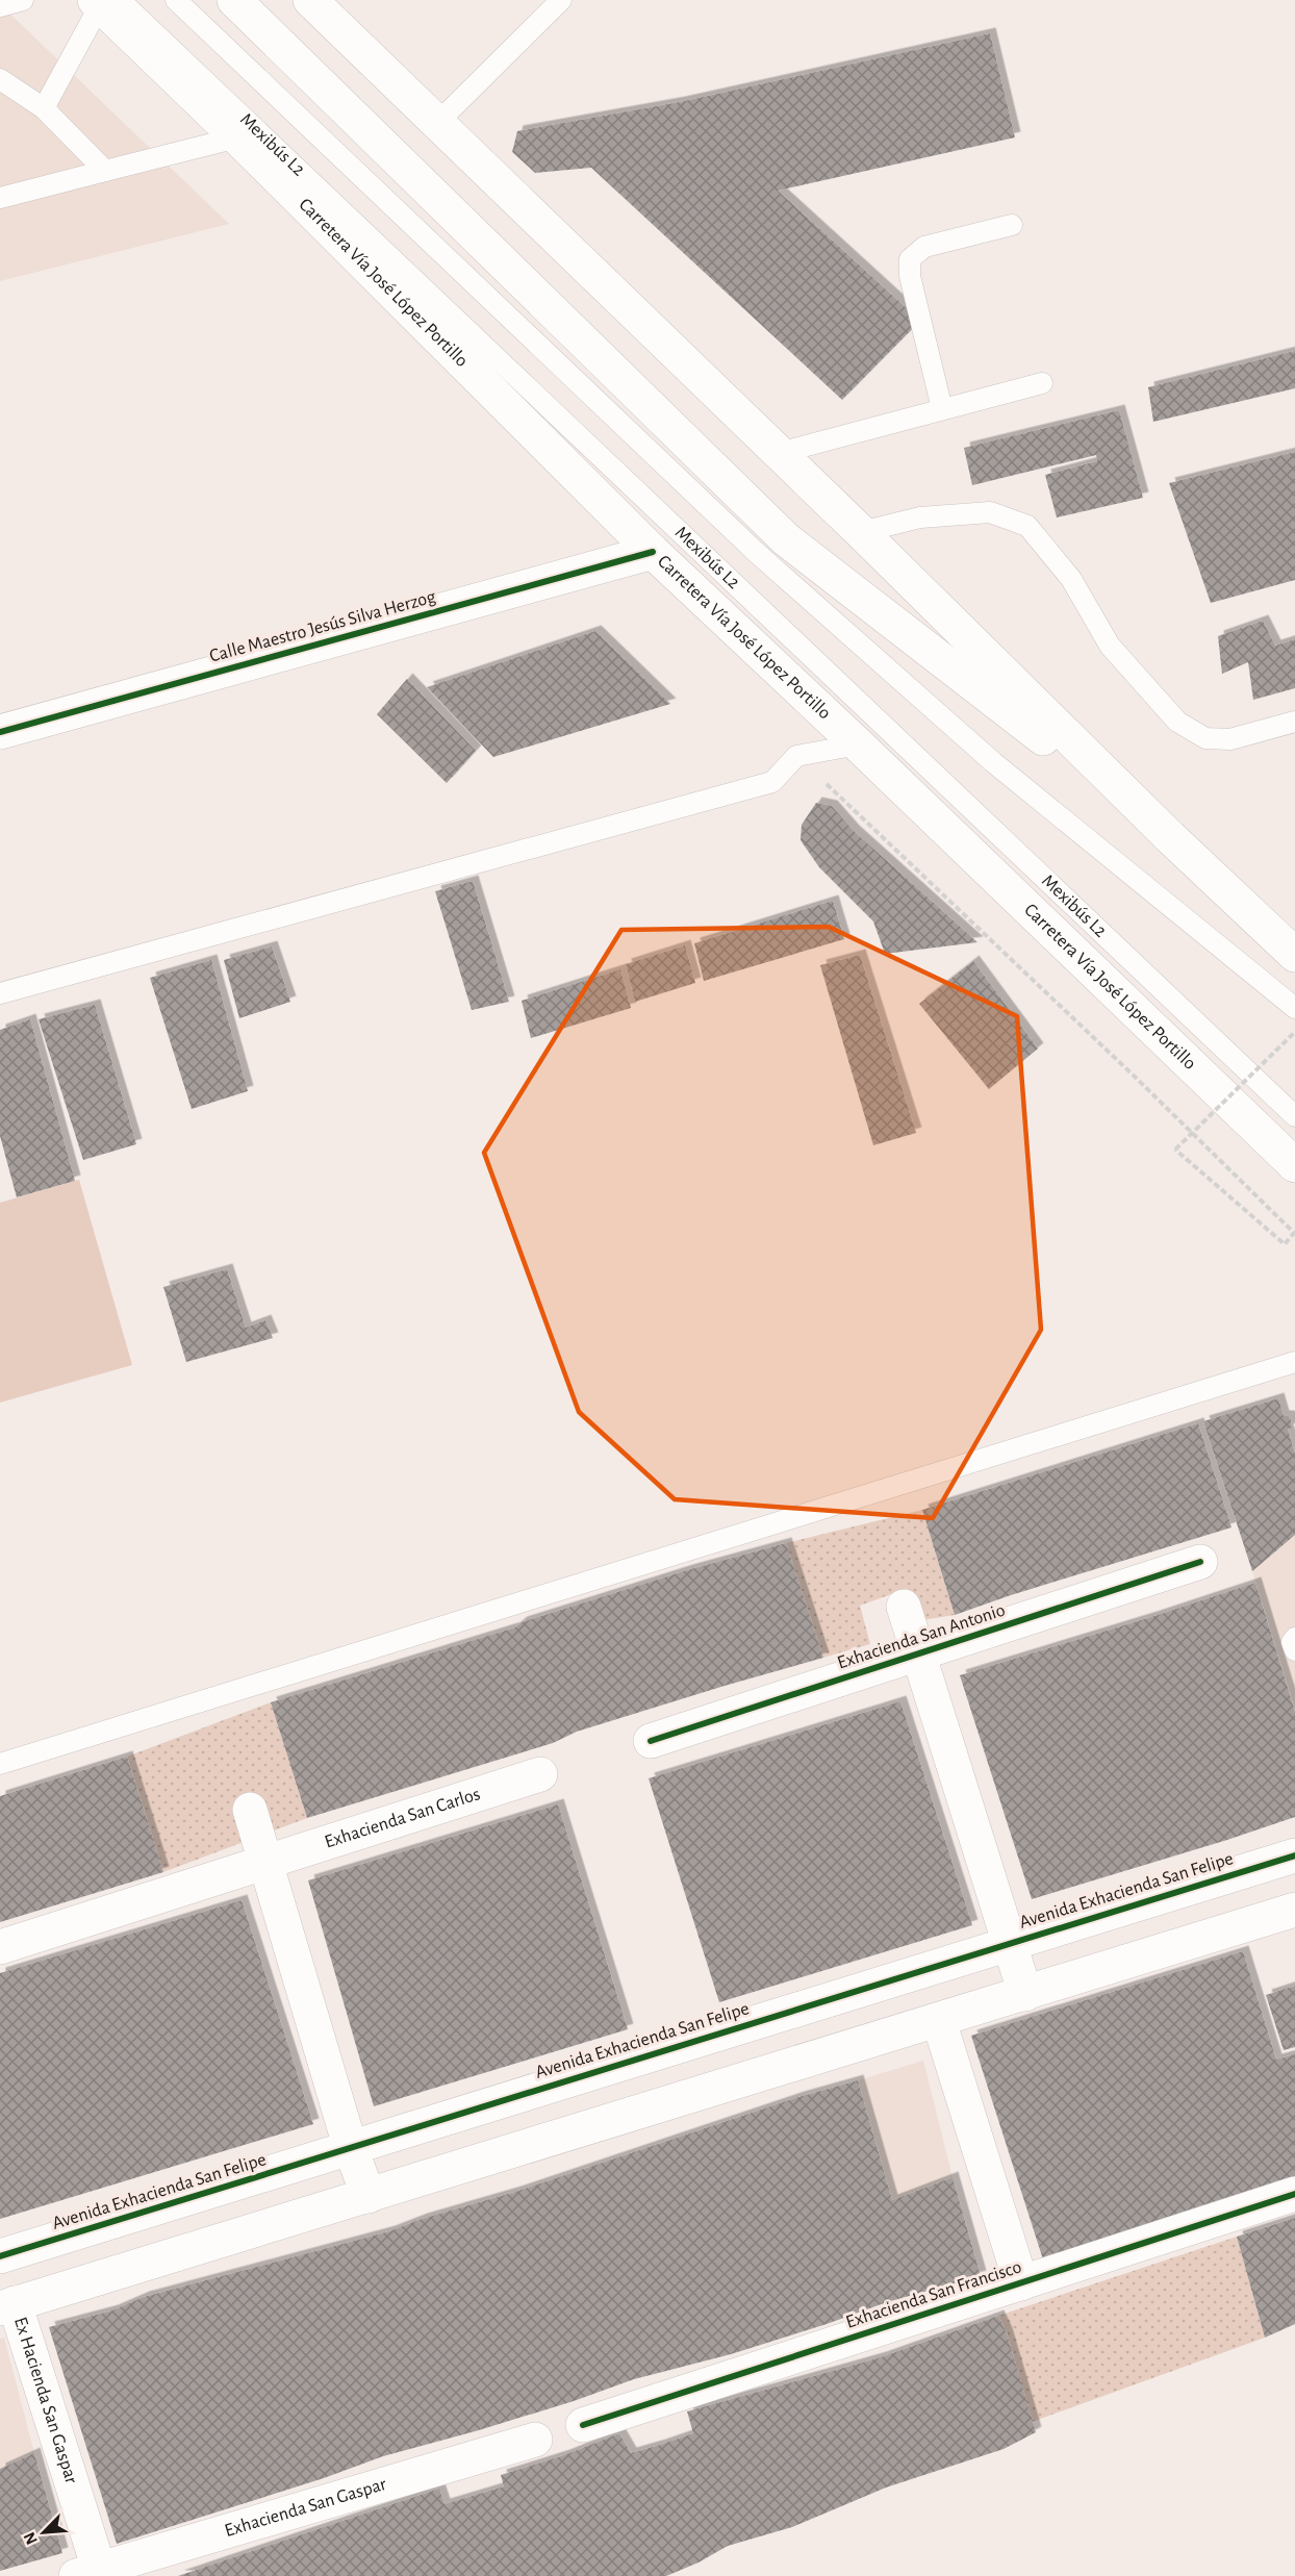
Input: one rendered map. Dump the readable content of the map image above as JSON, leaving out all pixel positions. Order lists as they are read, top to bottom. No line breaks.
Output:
{"streets":{"street":["Carretera Vía José López Portillo","Calle Maestro Jesús Silva Herzog","Exhacienda San Antonio","Exhacienda San Carlos","Avenida Exhacienda San Felipe","Exhacienda San Francisco","Ex Hacienda San Gaspar","Exhacienda San Gaspar"],"lane":["Mexibús L2"]},"crossings":[["Mexibús L2","Carretera Vía José López Portillo"],["Carretera Vía José López Portillo","Calle Maestro Jesús Silva Herzog"],["Exhacienda San Antonio","Avenida Exhacienda San Felipe"],["Ex Hacienda San Gaspar","Exhacienda San Gaspar"]],"north":"bottom left"}
